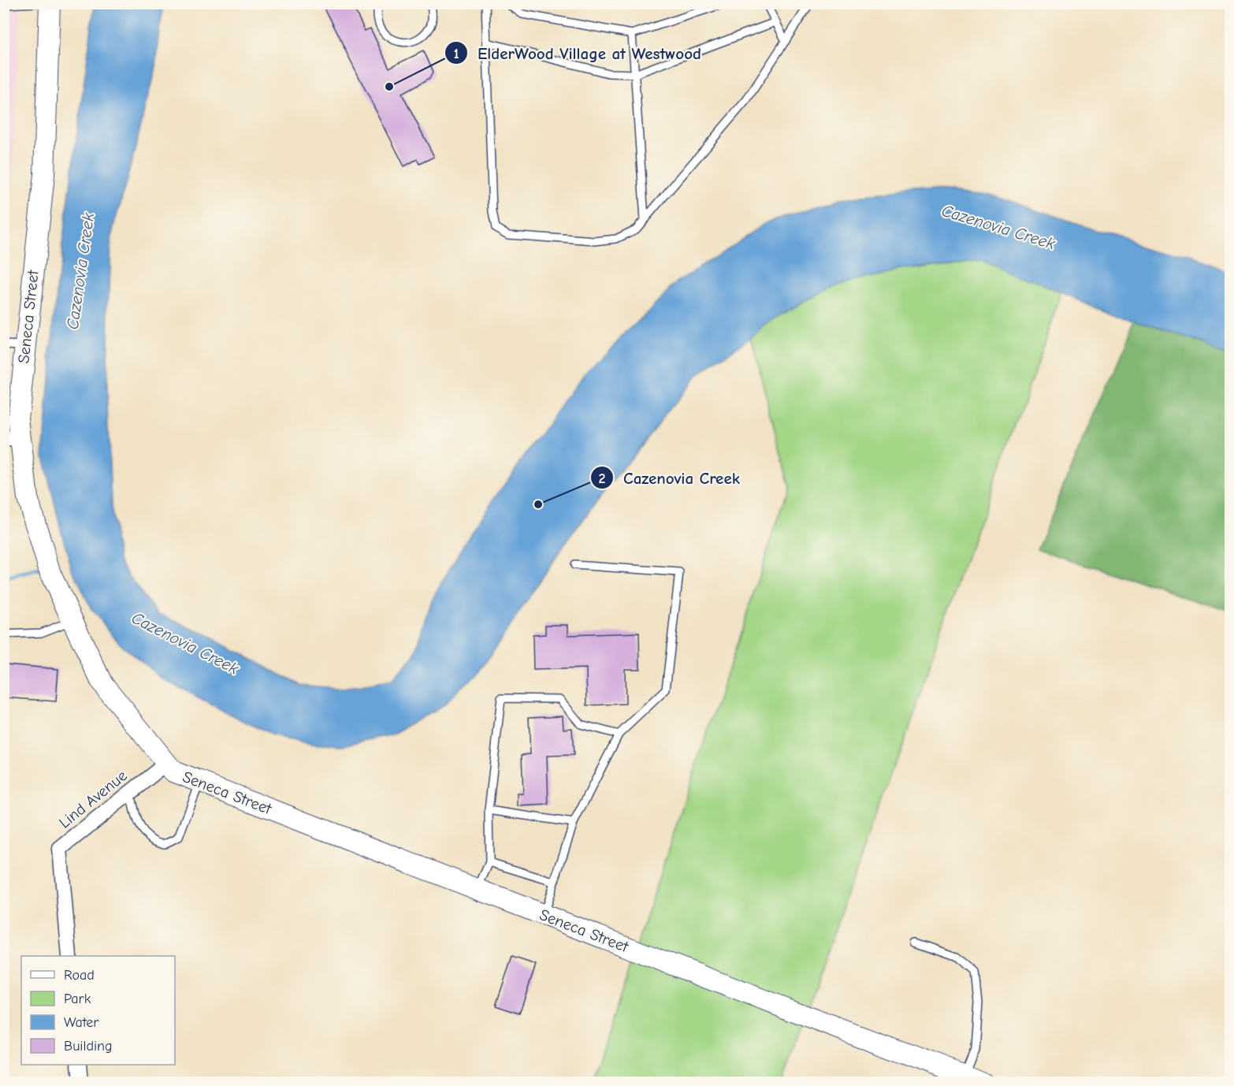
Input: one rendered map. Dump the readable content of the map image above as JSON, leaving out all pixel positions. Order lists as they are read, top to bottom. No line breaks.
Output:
{"streets":{"street":["Seneca Street","Lind Avenue"]},"crossings":[["Seneca Street","Lind Avenue"]],"water":["Cazenovia Creek"],"places":["ElderWood Village at Westwood","Cazenovia Creek"],"legend":["Road","Park","Water","Building"]}
